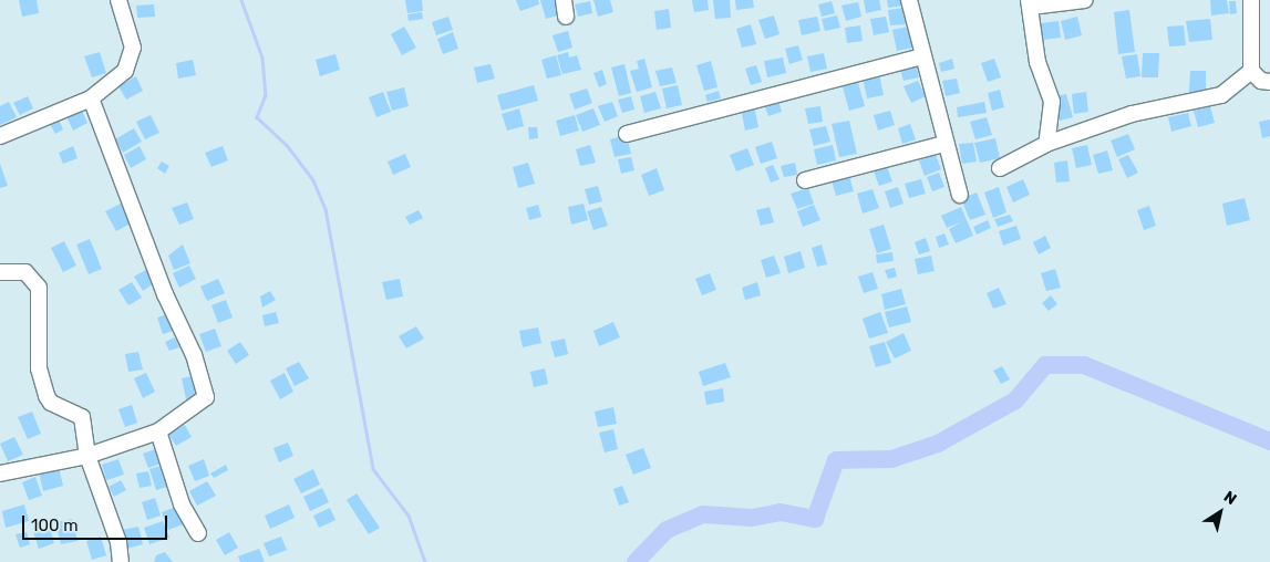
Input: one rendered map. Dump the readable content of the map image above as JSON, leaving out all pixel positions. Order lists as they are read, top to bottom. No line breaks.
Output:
{"scale_bar":"100 m","north":"top right"}
